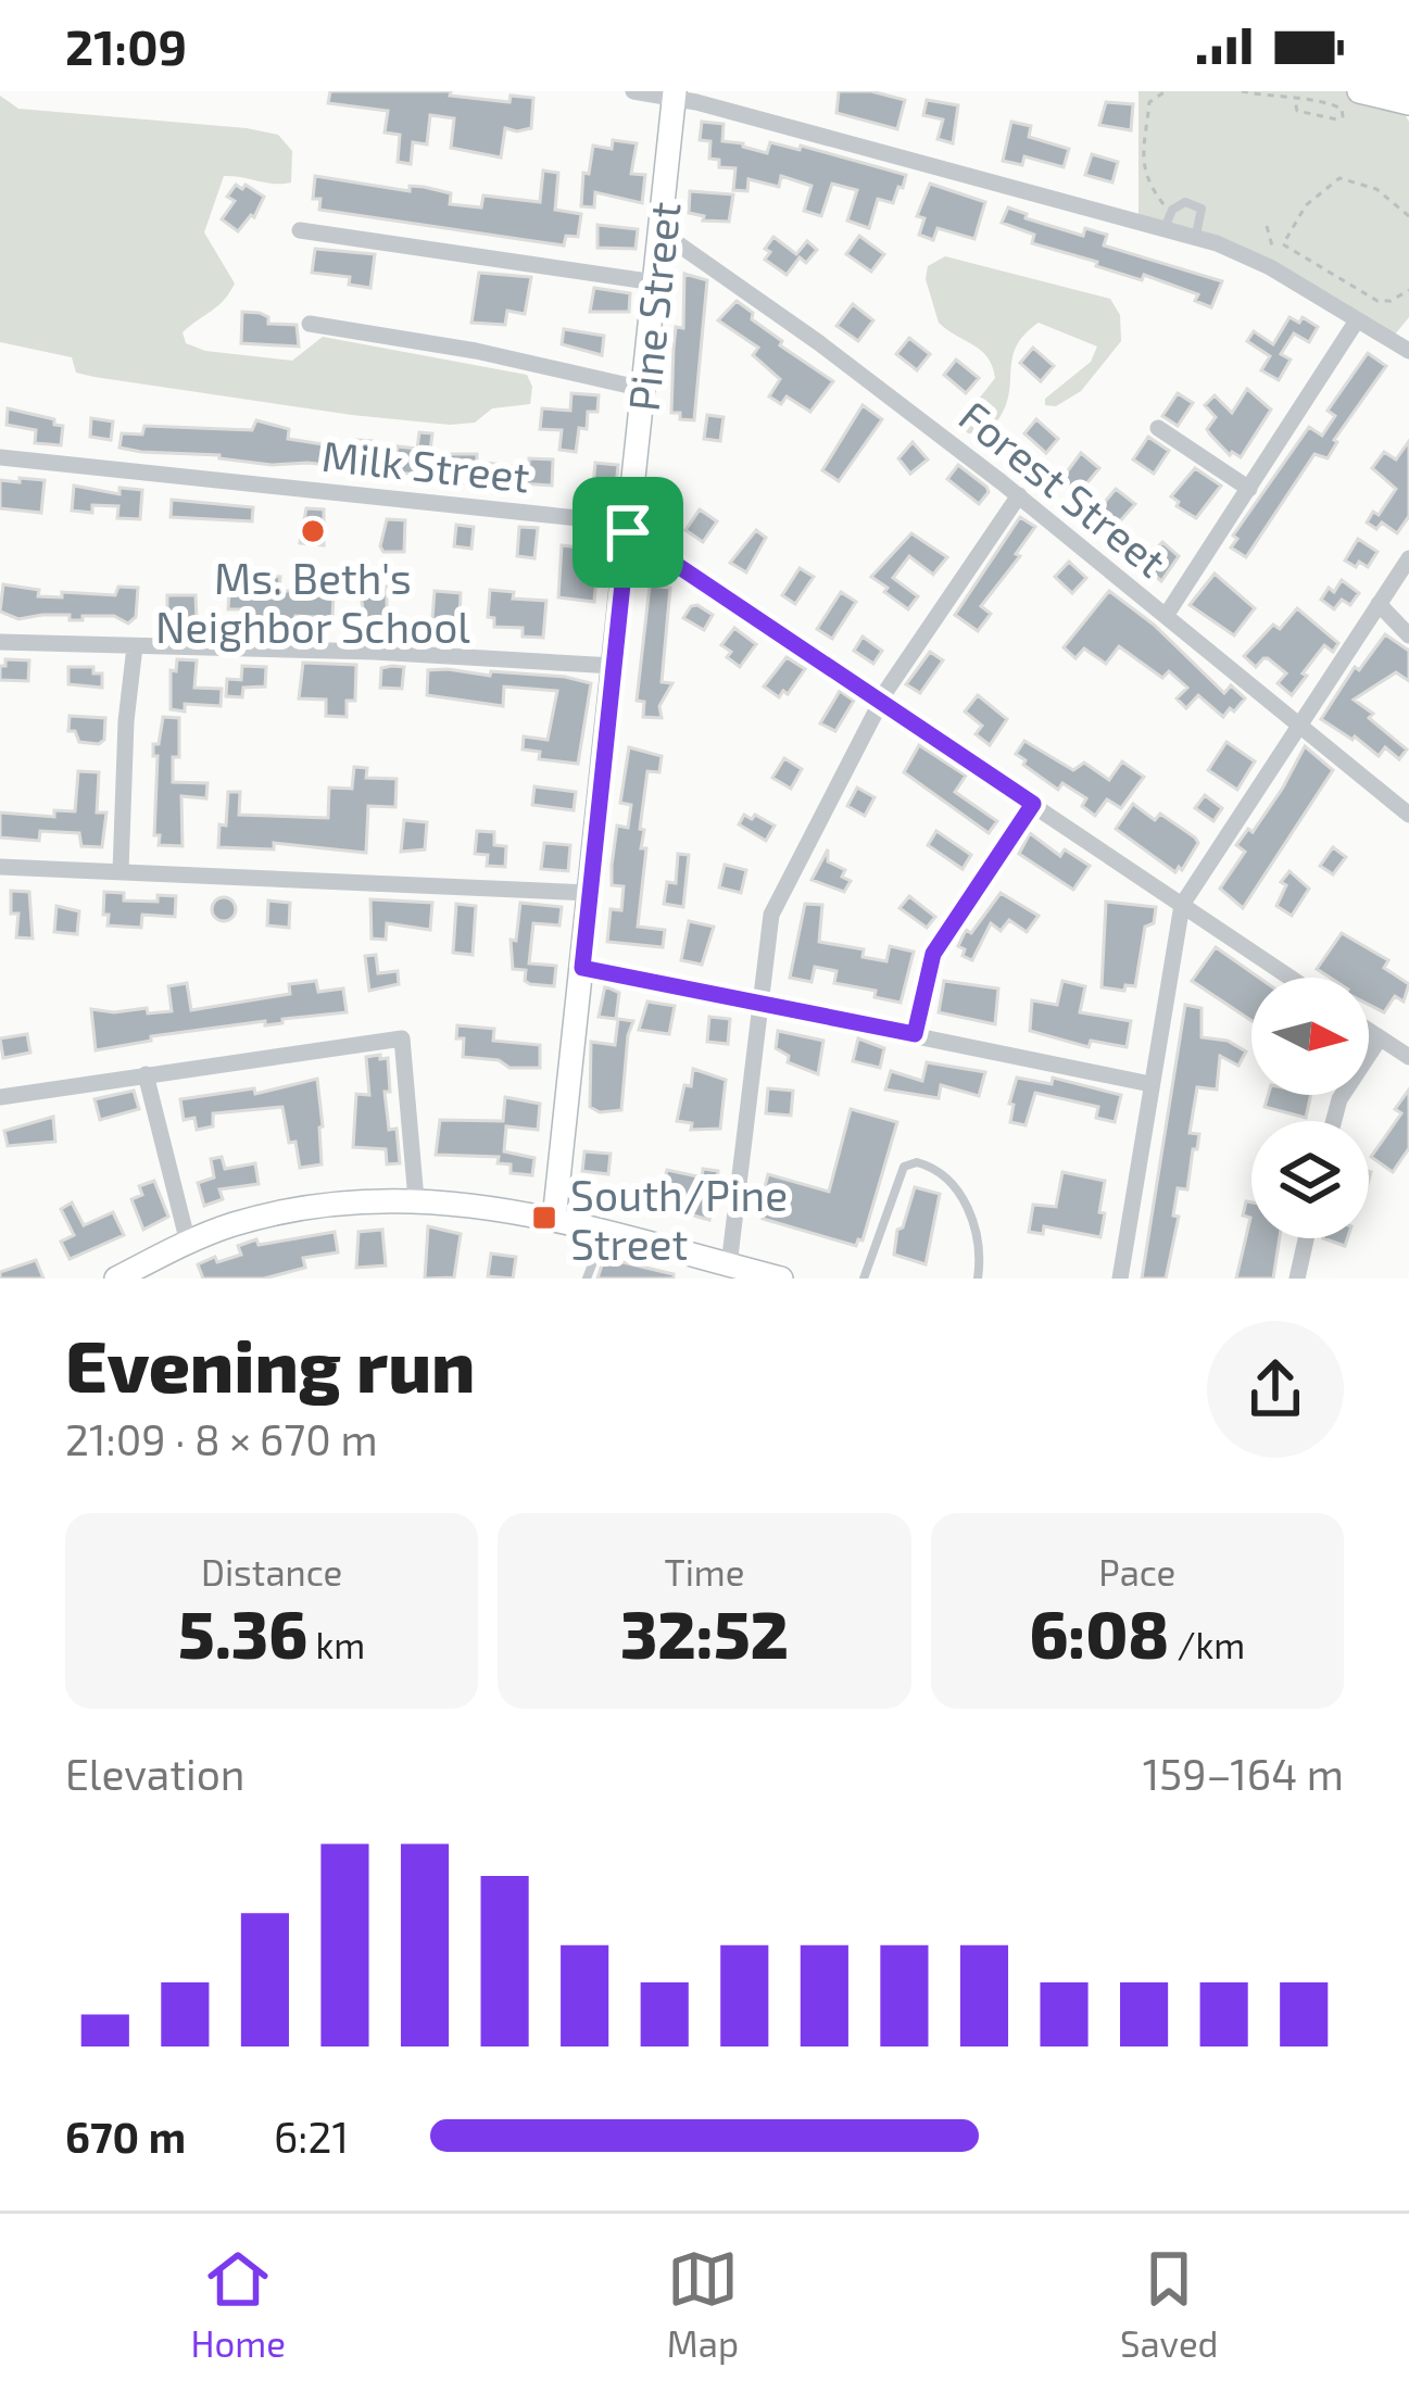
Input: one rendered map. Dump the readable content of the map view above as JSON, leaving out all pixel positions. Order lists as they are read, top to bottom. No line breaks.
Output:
{"streets":{"street":["Pine Street","Milk Street","Forest Street"]},"crossings":[["Pine Street","Milk Street"],["Pine Street","Forest Street"]],"places":{"other":["Ms. Beth's Neighbor School"],"transit":["South/Pine Street"]},"north":"right","page":{"status":"21:09","heading":["Evening run","21:09 · 8 × 670 m"],"stats":[["Distance","5.36 km"],["Time","32:52"],["Pace","6:08 /km"]],"chart":["Elevation","159–164 m"],"list":[{"name":"670 m","note":"6:21"}],"tabs":["Home","Map","Saved"]}}
